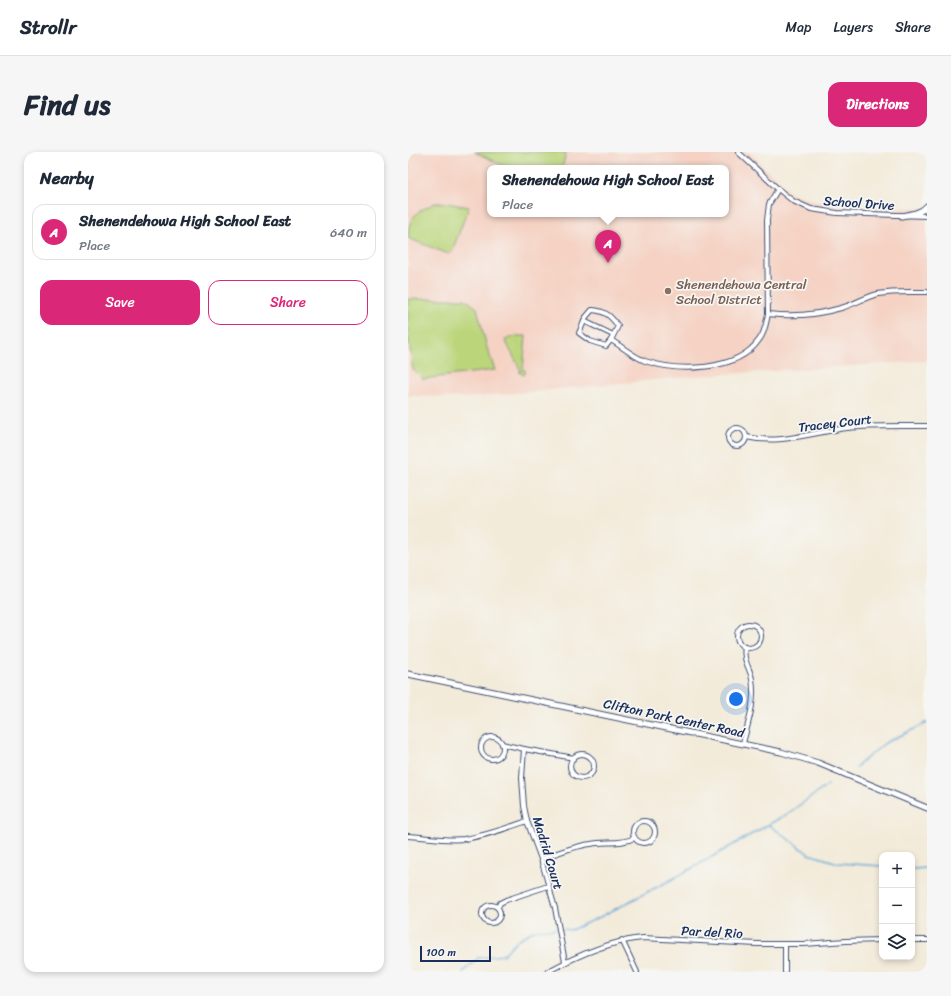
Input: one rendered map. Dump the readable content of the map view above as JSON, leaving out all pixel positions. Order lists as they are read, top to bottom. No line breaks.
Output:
{"streets":{"street":["School Drive","Tracey Court","Clifton Park Center Road","Madrid Court","Par del Rio"]},"crossings":[["Madrid Court","Par del Rio"]],"places":["Shenendehowa Central School District"],"scale_bar":"100 m","page":{"header":"Strollr","nav":["Map","Layers","Share"],"title":"Find us","buttons":["Directions",["Save","Share"]],"heading":"Nearby","popup":["Shenendehowa High School East","Place"],"list":[{"mark":"A","name":"Shenendehowa High School East","note":"Place","value":"640 m"}],"pins":"A","map_buttons":["+","−"],"scale":"100 m"}}
